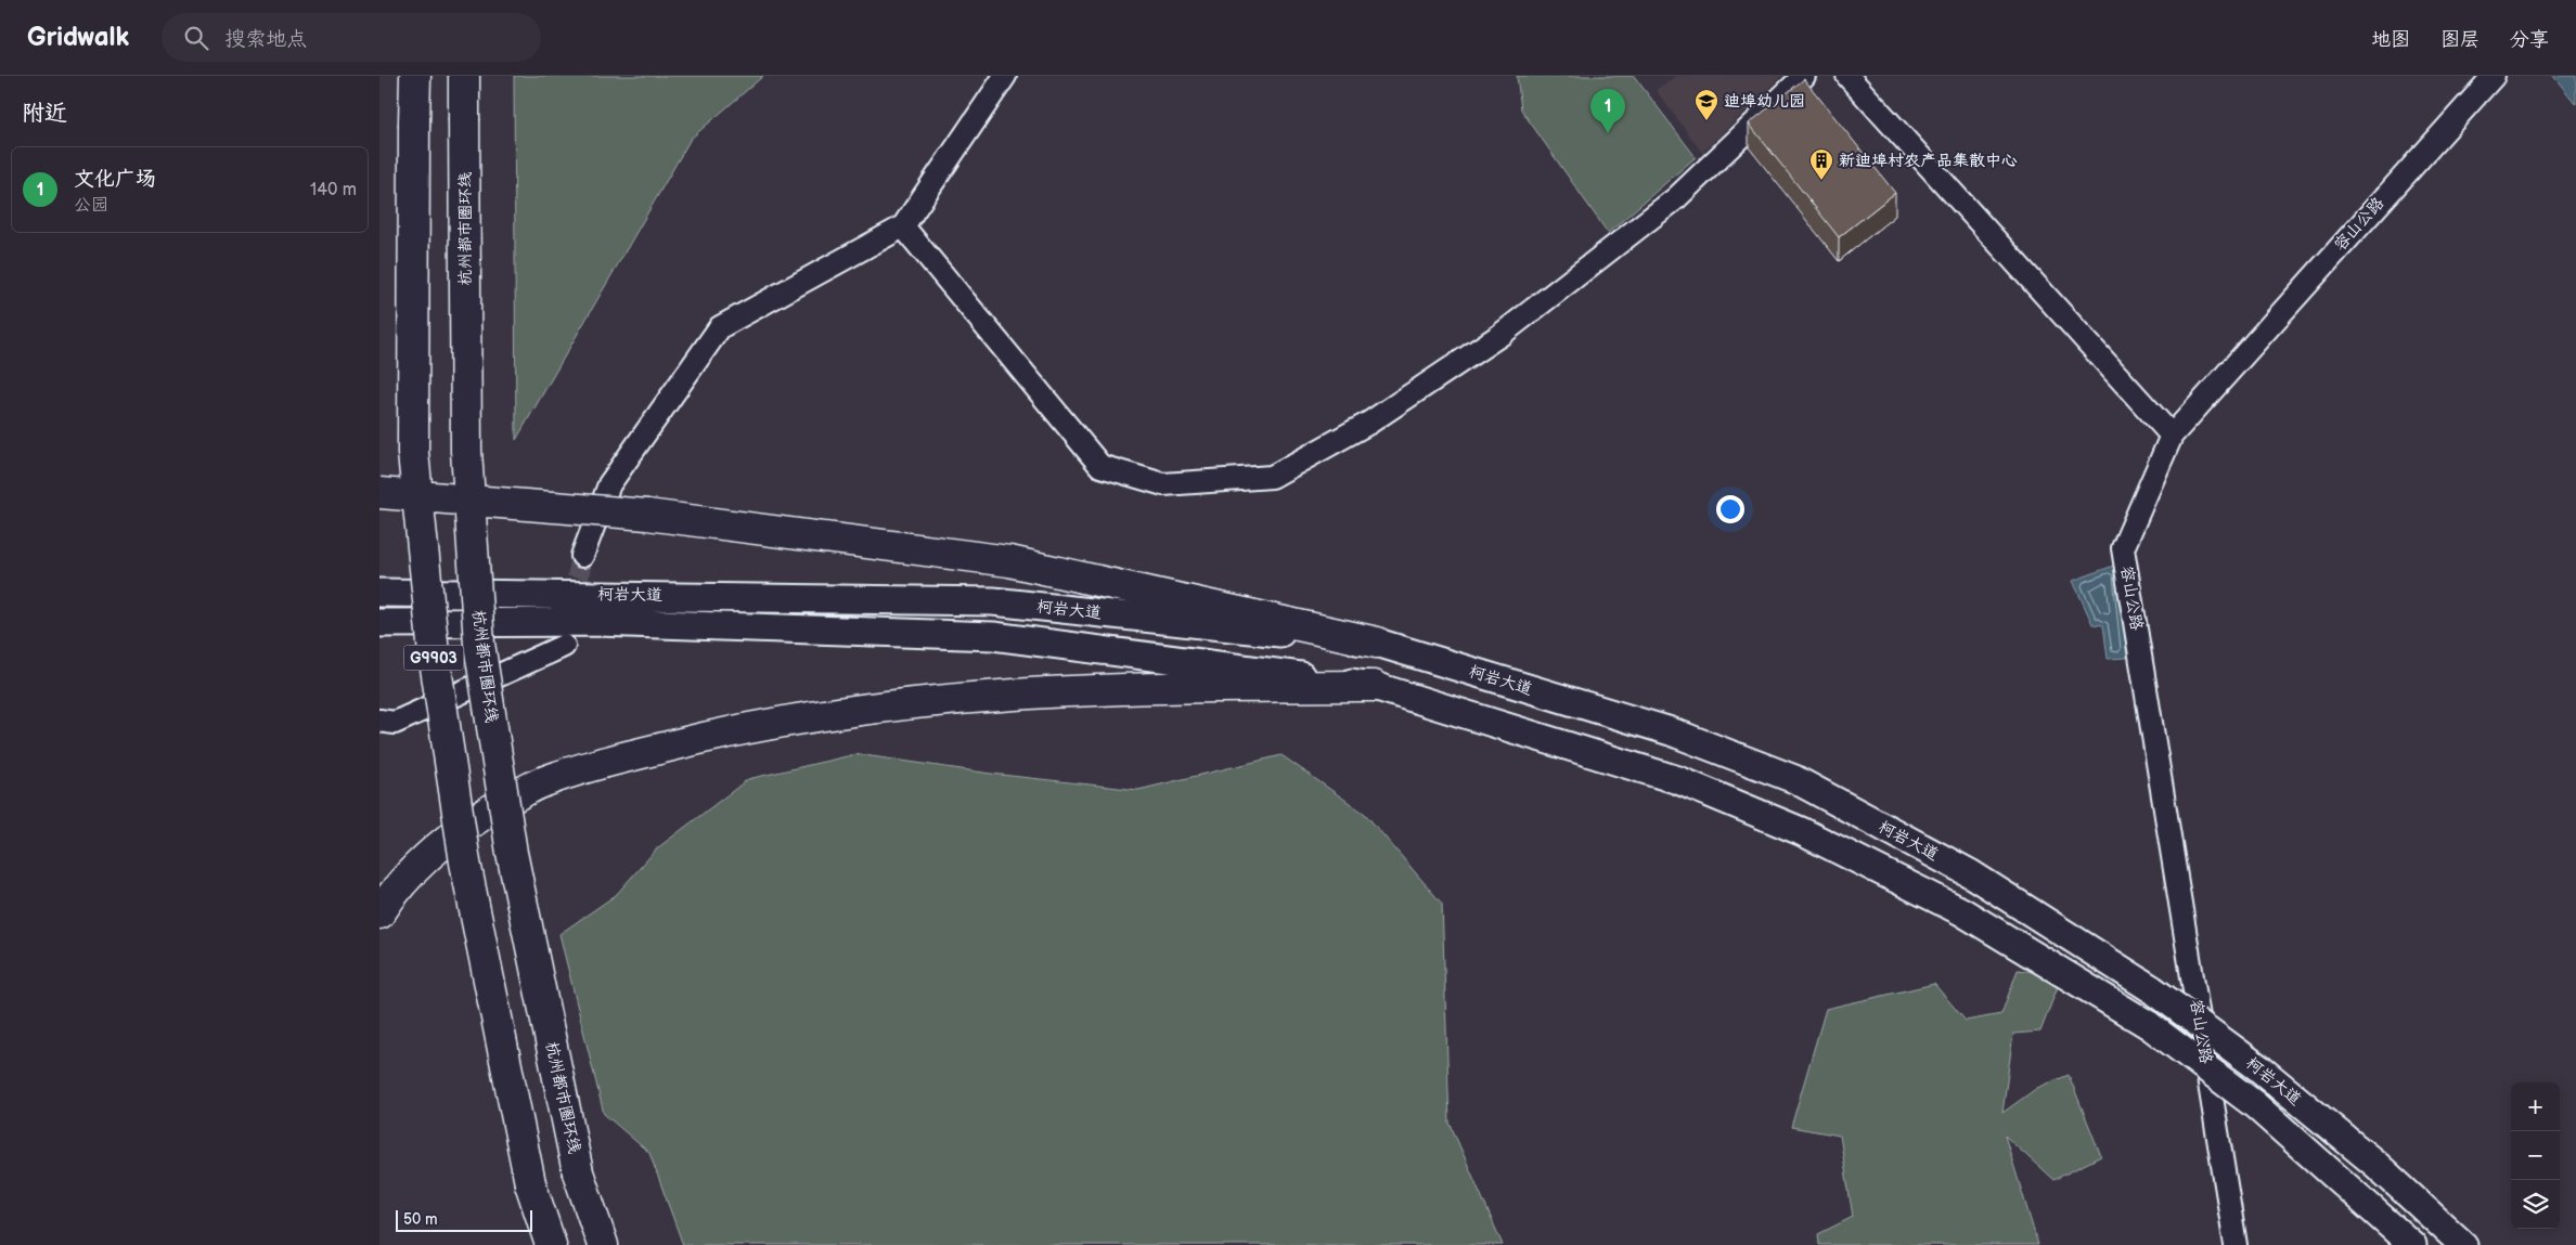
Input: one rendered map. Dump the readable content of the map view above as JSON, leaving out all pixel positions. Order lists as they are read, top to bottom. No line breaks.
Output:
{"streets":{"highway":["杭州都市圈环线","G9903"],"main road":["柯岩大道"],"street":["容山公路"]},"places":{"school or university":["迪埠幼儿园"],"building":["新迪埠村农产品集散中心"]},"scale_bar":"50 m","page":{"header":"Gridwalk","search":"搜索地点","nav":["地图","图层","分享"],"heading":"附近","pins":"1","list":[{"mark":"1","name":"文化广场","note":"公园","value":"140 m"}],"map_buttons":["+","−"],"scale":"50 m"}}
